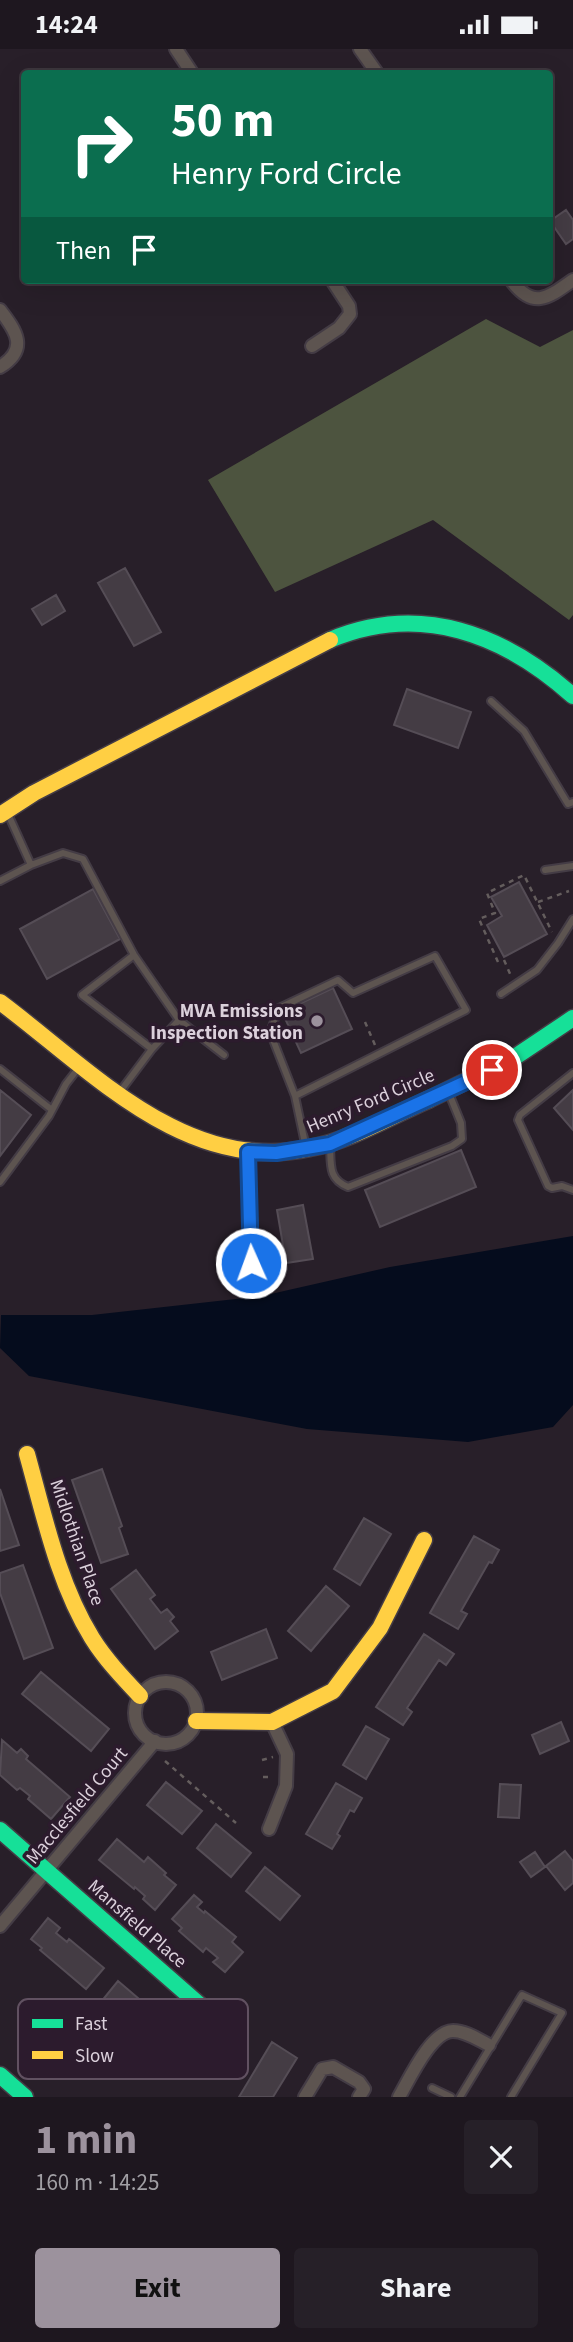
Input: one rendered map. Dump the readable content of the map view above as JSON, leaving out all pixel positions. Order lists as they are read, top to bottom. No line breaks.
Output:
{"streets":{"street":["Henry Ford Circle","Midlothian Place","Macclesfield Court","Mansfield Place"]},"crossings":[["Midlothian Place","Macclesfield Court"],["Macclesfield Court","Mansfield Place"]],"places":["MVA Emissions Inspection Station"],"legend":["Fast","Slow"],"page":{"status":"14:24","turn":["50 m","Henry Ford Circle"],"then":"Then","heading":["1 min","160 m · 14:25"],"buttons":["Exit","Share"]}}
